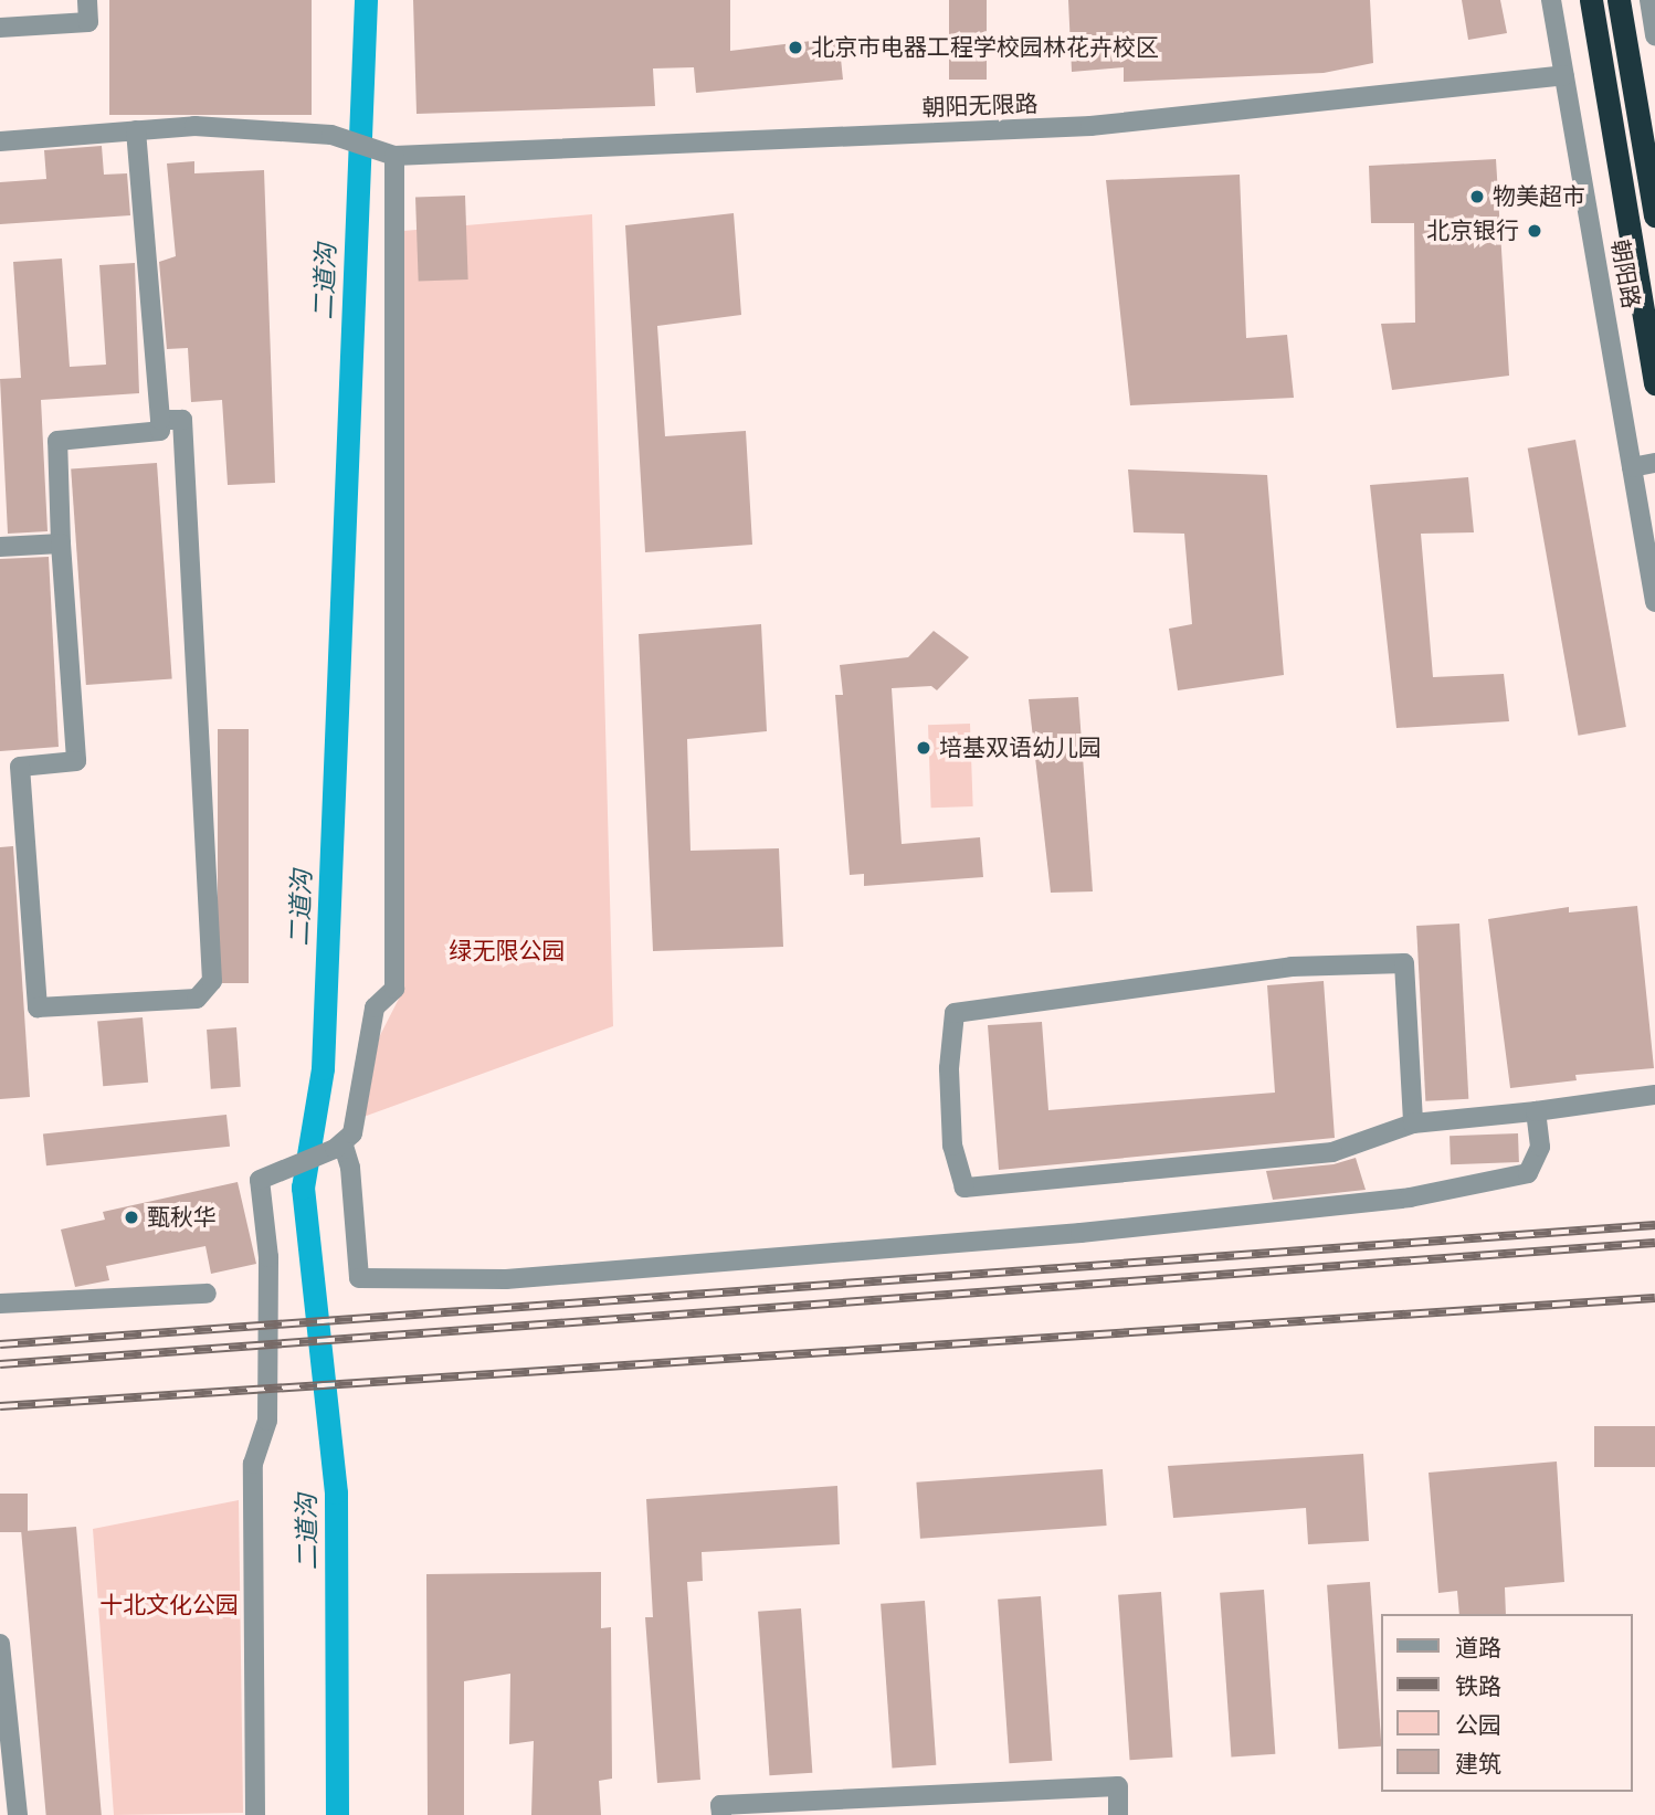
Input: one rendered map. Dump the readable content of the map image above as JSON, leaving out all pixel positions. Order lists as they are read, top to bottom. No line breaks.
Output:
{"streets":{"highway":["朝阳路"],"street":["朝阳无限路"]},"crossings":[["朝阳无限路","朝阳路"]],"water":["二道沟"],"parks":["绿无限公园","十北文化公园"],"places":["北京市电器工程学校园林花卉校区","物美超市","北京银行","培基双语幼儿园","甄秋华"],"legend":["道路","铁路","公园","建筑"]}
